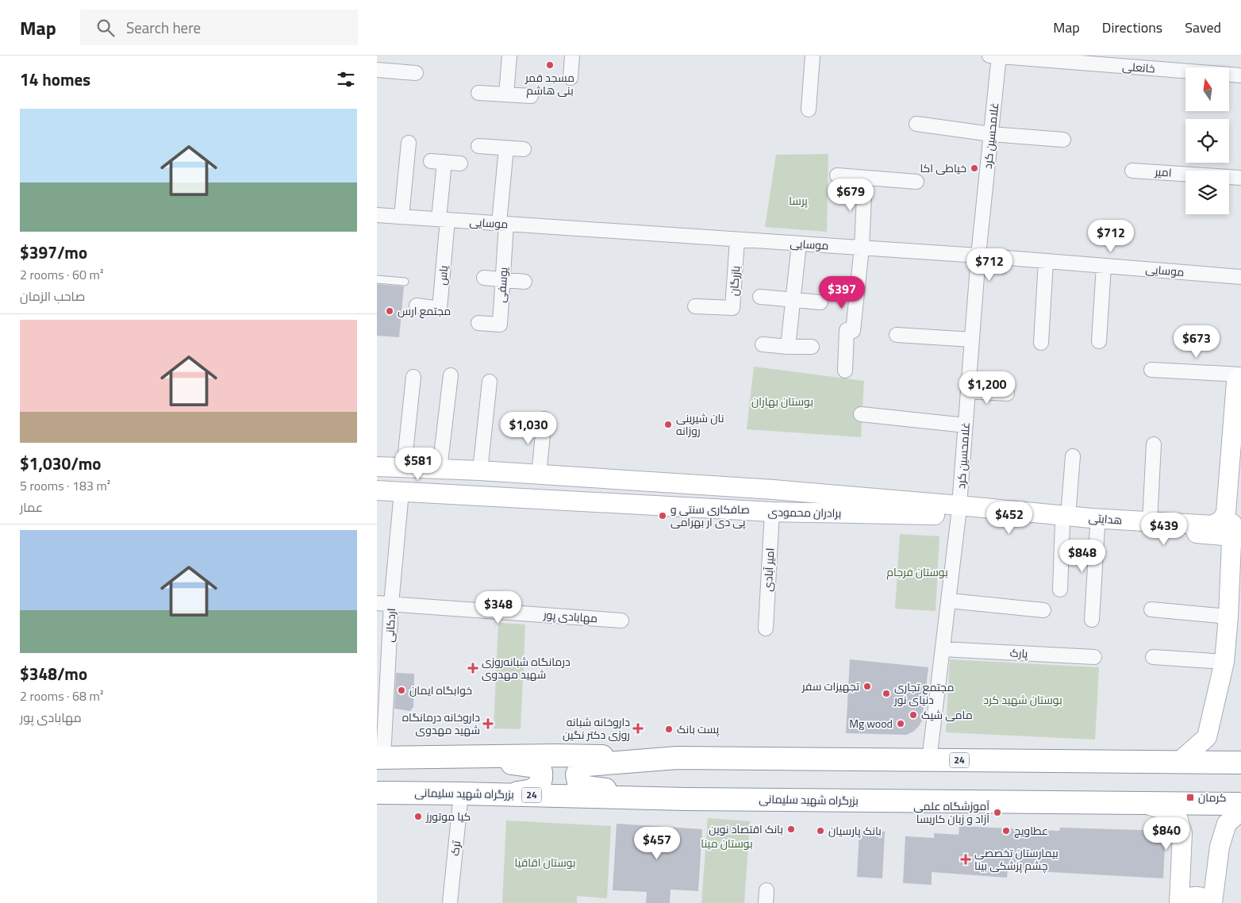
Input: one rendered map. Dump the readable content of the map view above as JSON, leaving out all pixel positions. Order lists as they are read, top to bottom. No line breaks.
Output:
{"streets":{"highway":["24","بزرگراه شهید سلیمانی"],"main road":["برادران محمودی","هدایتی"],"street":["خانعلی","غلامحسین کرد","امیر","موسایی","یاس","بازرگان","یوسفی","امیر آبادی","مهابادی پور","اردکانی","پارک","ترک"]},"crossings":[["خانعلی","غلامحسین کرد"],["غلامحسین کرد","موسایی"],["غلامحسین کرد","برادران محمودی"],["غلامحسین کرد","هدایتی"],["غلامحسین کرد","پارک"],["غلامحسین کرد","24"],["موسایی","یاس"],["موسایی","بازرگان"],["موسایی","یوسفی"],["برادران محمودی","هدایتی"],["برادران محمودی","امیر آبادی"],["برادران محمودی","اردکانی"],["مهابادی پور","اردکانی"],["اردکانی","24"],["بزرگراه شهید سلیمانی","ترک"]],"parks":["پرسا","بوستان بهاران","بوستان فرجام","بوستان شهید کرد","بوستان مینا","بوستان اقاقیا"],"places":{"other":["مسجد قمر بنی هاشم","خیاطی اکا","مجتمع ارس","نان شیرینی روزانه","صافکاری سنتی و پی دی ار بهرامی","تجهیزات سفر","خوابگاه ایمان","مجتمع تجاری دنیای نور","مامی شیک","Mg wood","پست بانک","آموزشگاه علمی آزاد و زبان کاریسا","کیا موتورز","بانک اقتصاد نوین","بانک پارسیان","عطاویچ"],"health":["درمانگاه شبانه‌روزی شهید مهدوی","داروخانه درمانگاه شهید مهدوی","داروخانه شبانه روزی دکتر نگین","بیمارستان تخصصی چشم پزشکی بینا"],"transit":["کرمان"]},"north":"top","page":{"header":"Map","search":"Search here","nav":["Map","Directions","Saved"],"heading":"14 homes","list":[{"name":"$397/mo","note":"2 rooms · 60 m² · صاحب الزمان"},{"name":"$1,030/mo","note":"5 rooms · 183 m² · عمار"},{"name":"$348/mo","note":"2 rooms · 68 m² · مهابادی پور"}],"price":["$679","$712","$712","$397","$673","$1,200","$1,030","$581","$452","$439","$848","$348","$840","$457"]}}
